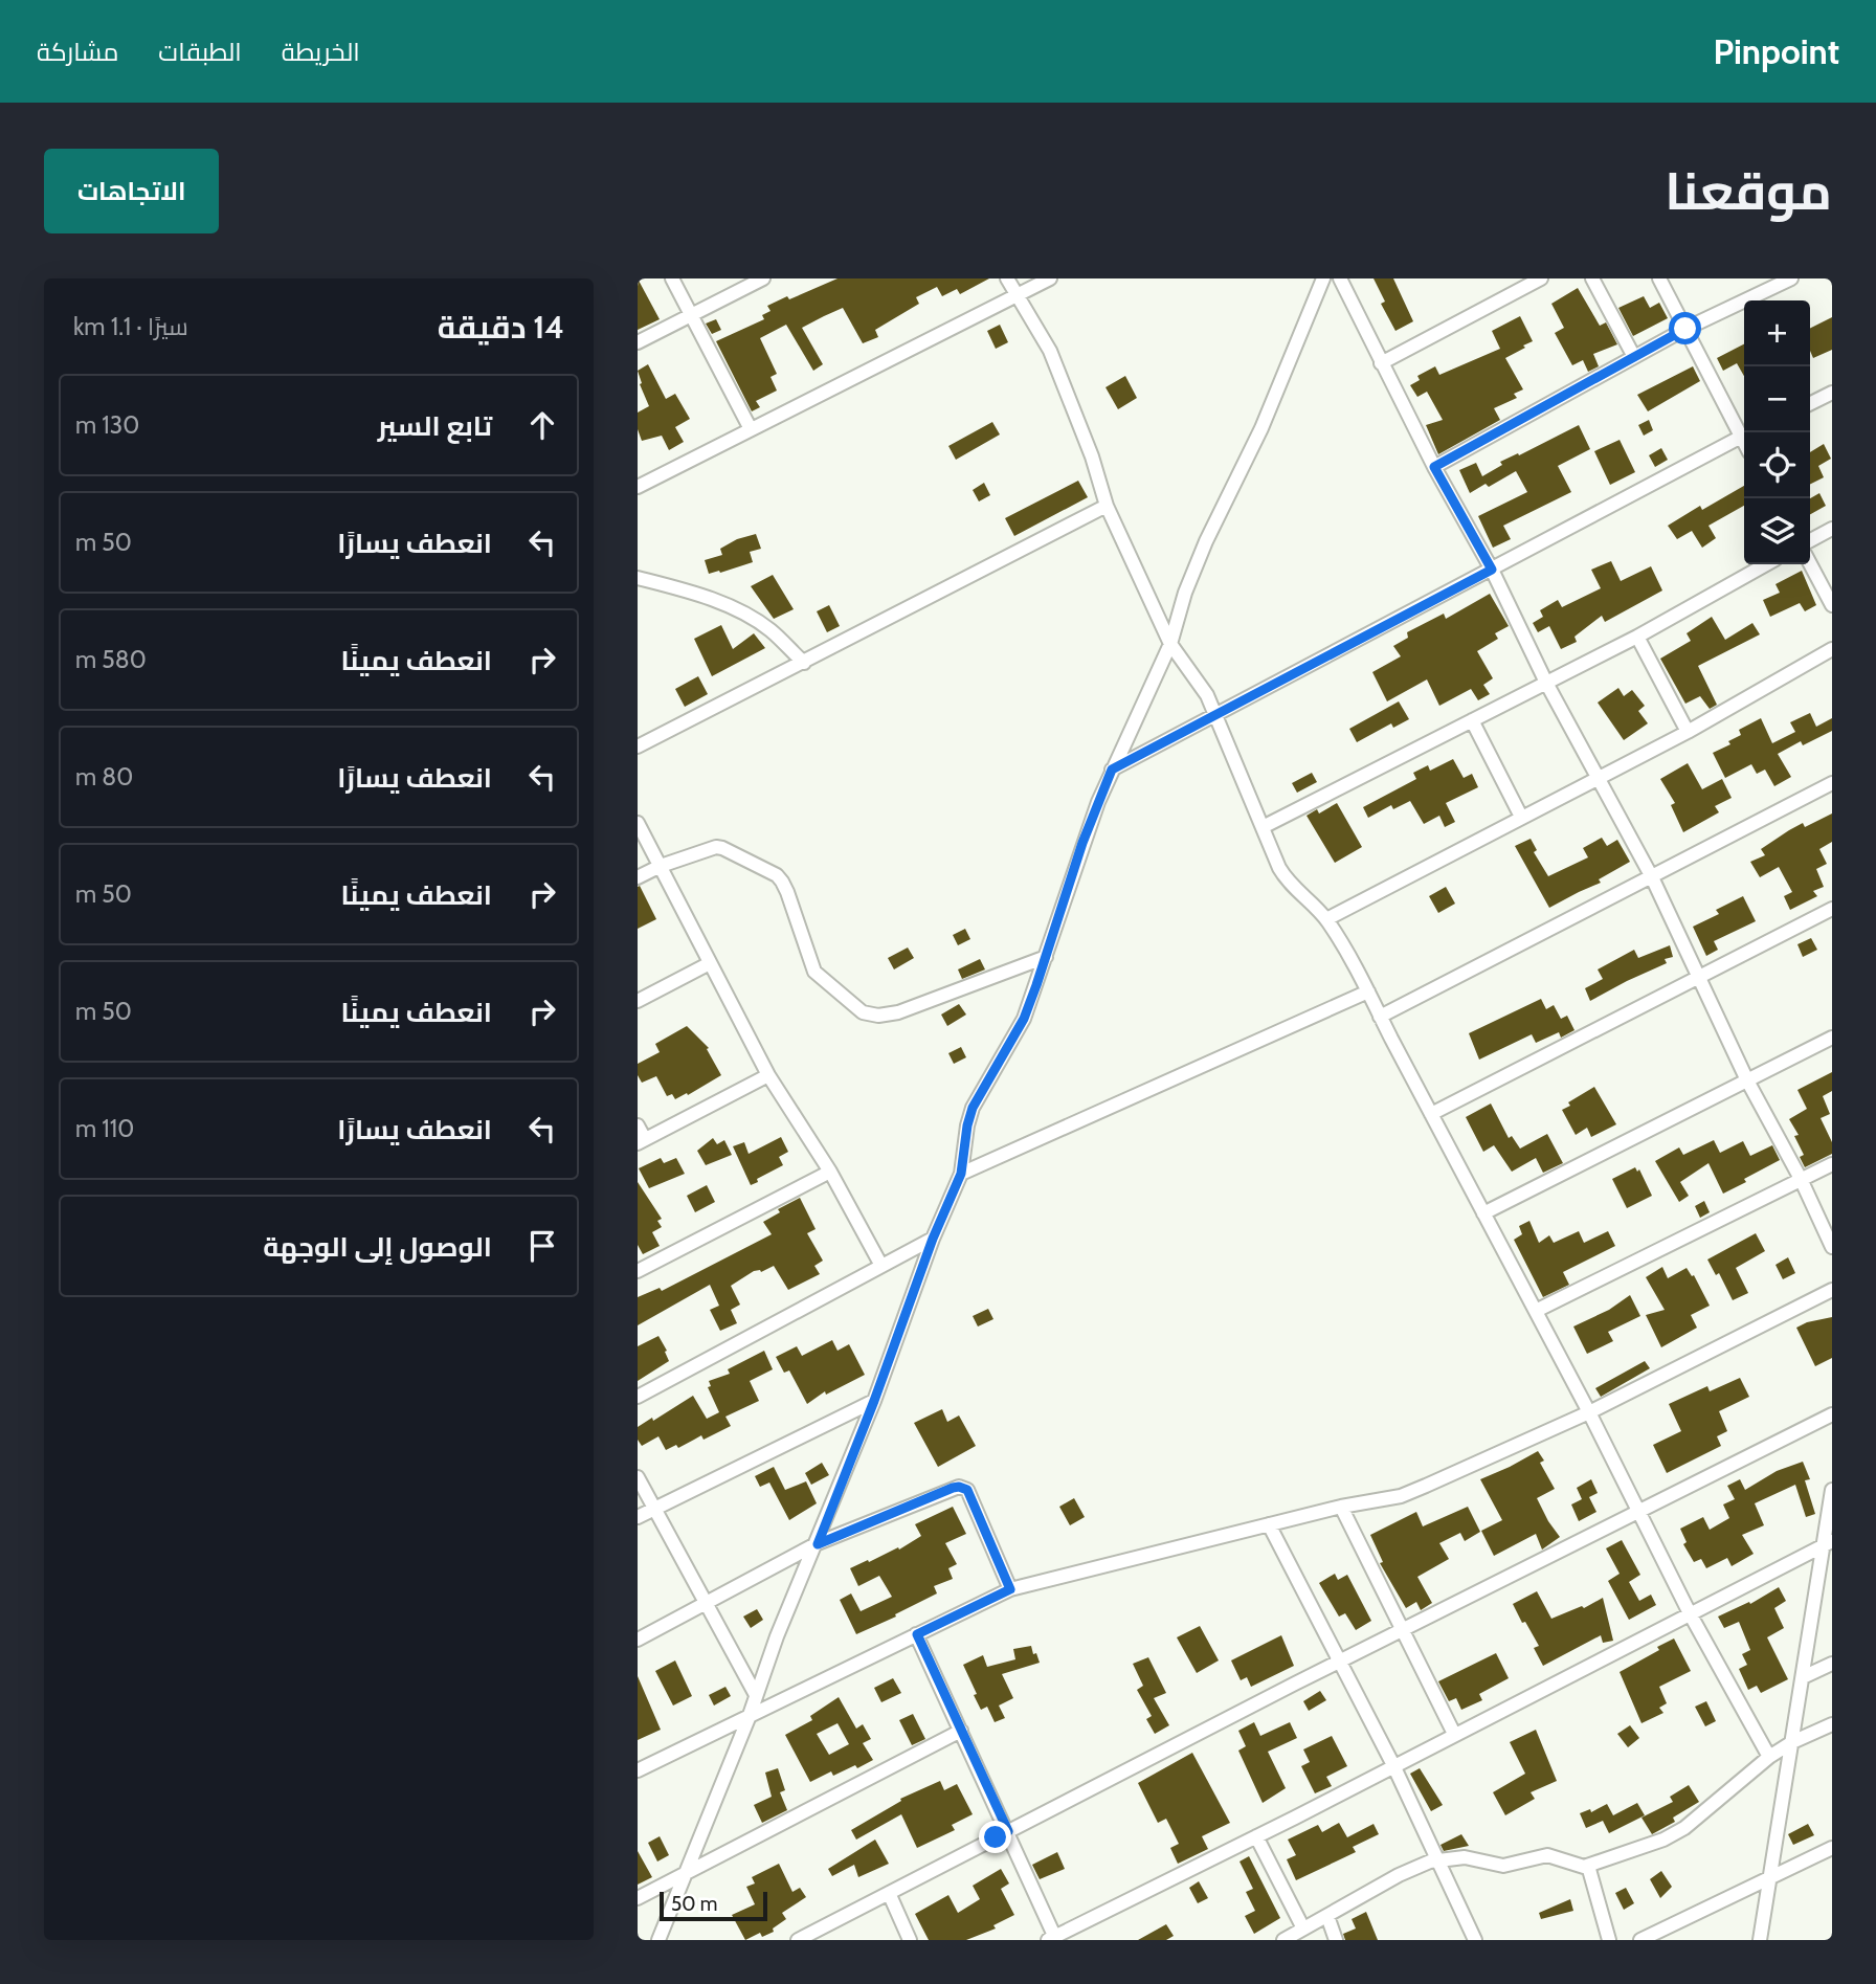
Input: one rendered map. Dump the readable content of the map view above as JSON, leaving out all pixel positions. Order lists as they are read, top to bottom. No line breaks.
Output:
{"scale_bar":"50 m","page":{"header":"Pinpoint","nav":["الخريطة","الطبقات","مشاركة"],"title":"موقعنا","buttons":"الاتجاهات","heading":["14 دقيقة","سيرًا · 1.1 km"],"map_buttons":["+","−"],"list":[["تابع السير","130 m"],["انعطف يسارًا","50 m"],["انعطف يمينًا","580 m"],["انعطف يسارًا","80 m"],["انعطف يمينًا","50 m"],["انعطف يمينًا","50 m"],["انعطف يسارًا","110 m"],"الوصول إلى الوجهة"],"scale":"50 m"}}
